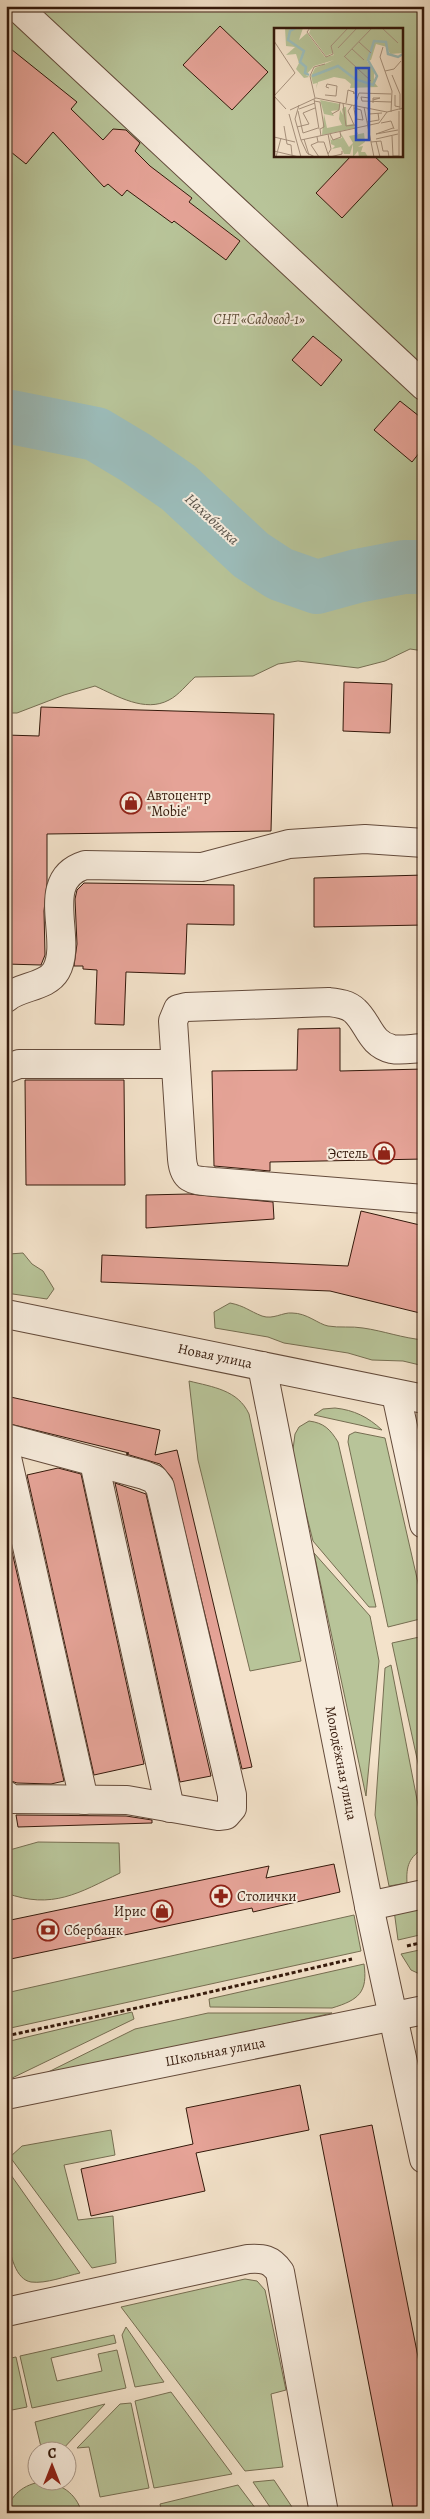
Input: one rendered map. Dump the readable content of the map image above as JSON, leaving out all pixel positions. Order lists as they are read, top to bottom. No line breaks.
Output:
{"streets":{"street":["Новая улица","Молодёжная улица","Школьная улица"]},"crossings":[["Новая улица","Молодёжная улица"],["Молодёжная улица","Школьная улица"]],"water":["Нахабинка"],"parks":["СНТ «Садовод-1»"],"places":{"shop":["Автоцентр \"Mobie\"","Эстель","Ирис"],"pharmacy":["Столички"],"bank":["Сбербанк"]},"north":"top"}
